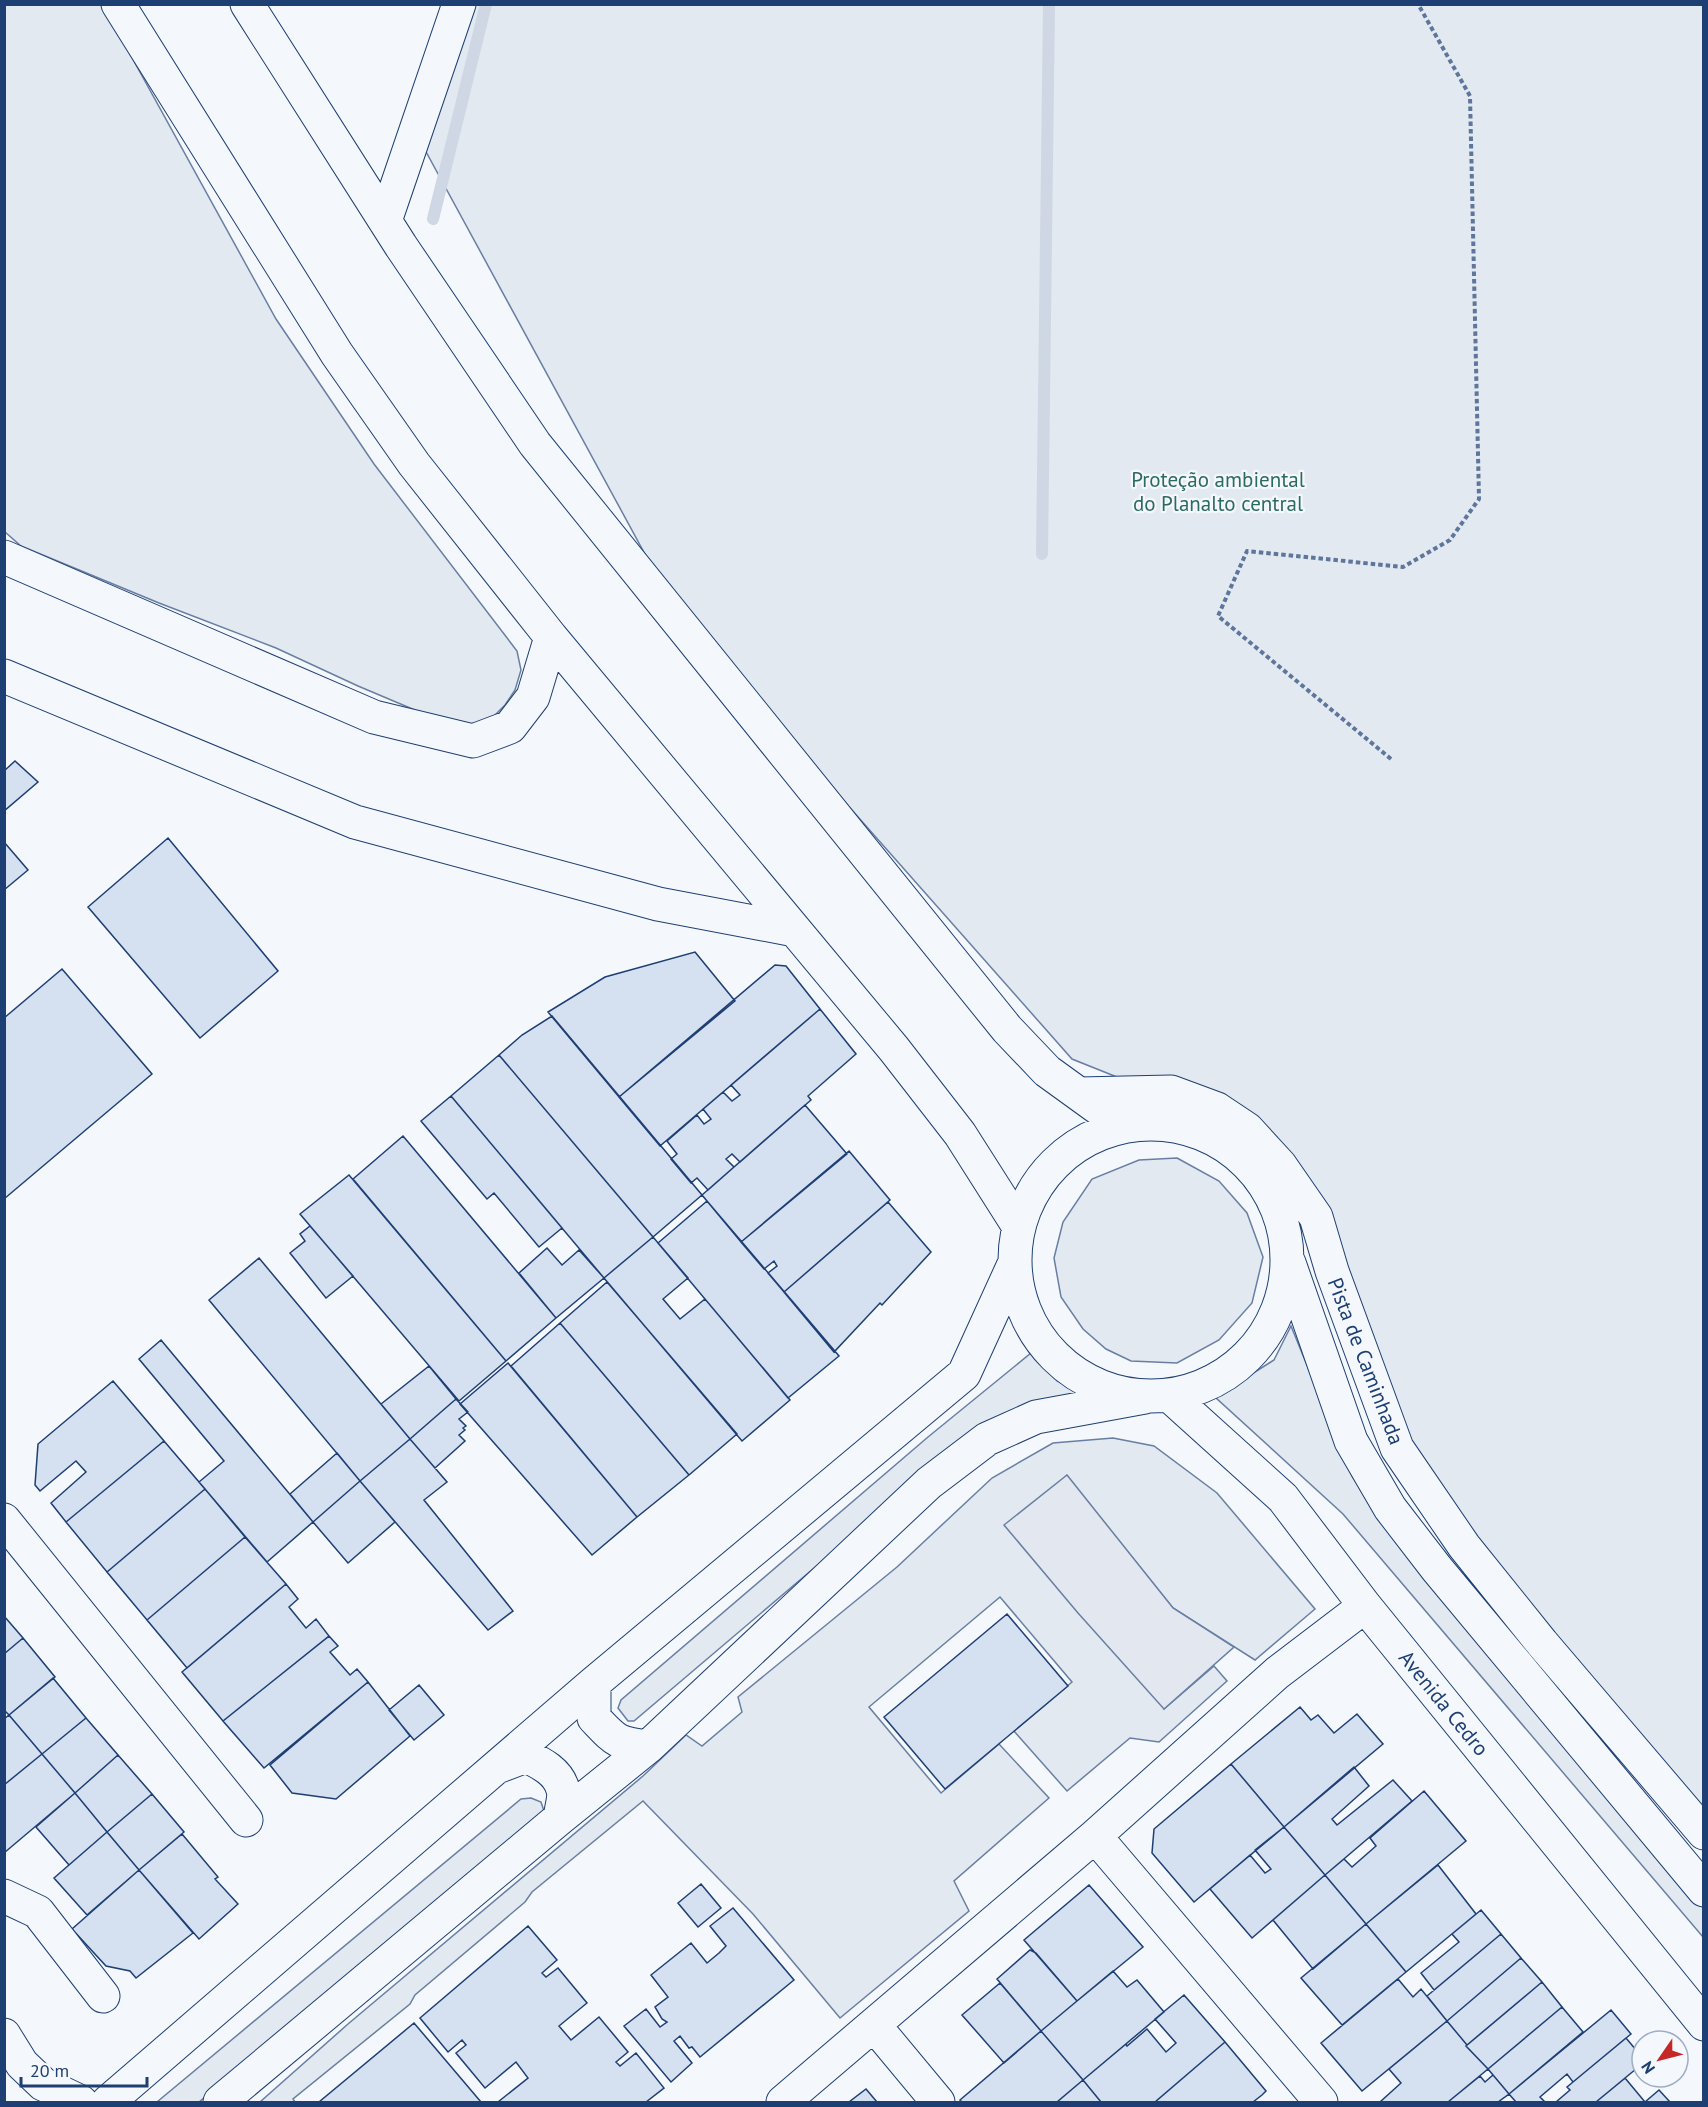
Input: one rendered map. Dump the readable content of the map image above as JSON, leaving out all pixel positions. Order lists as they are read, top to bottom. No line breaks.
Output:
{"streets":{"street":["Pista de Caminhada","Avenida Cedro"]},"parks":["Proteção ambiental do Planalto central"],"scale_bar":"20 m","north":"bottom left"}
